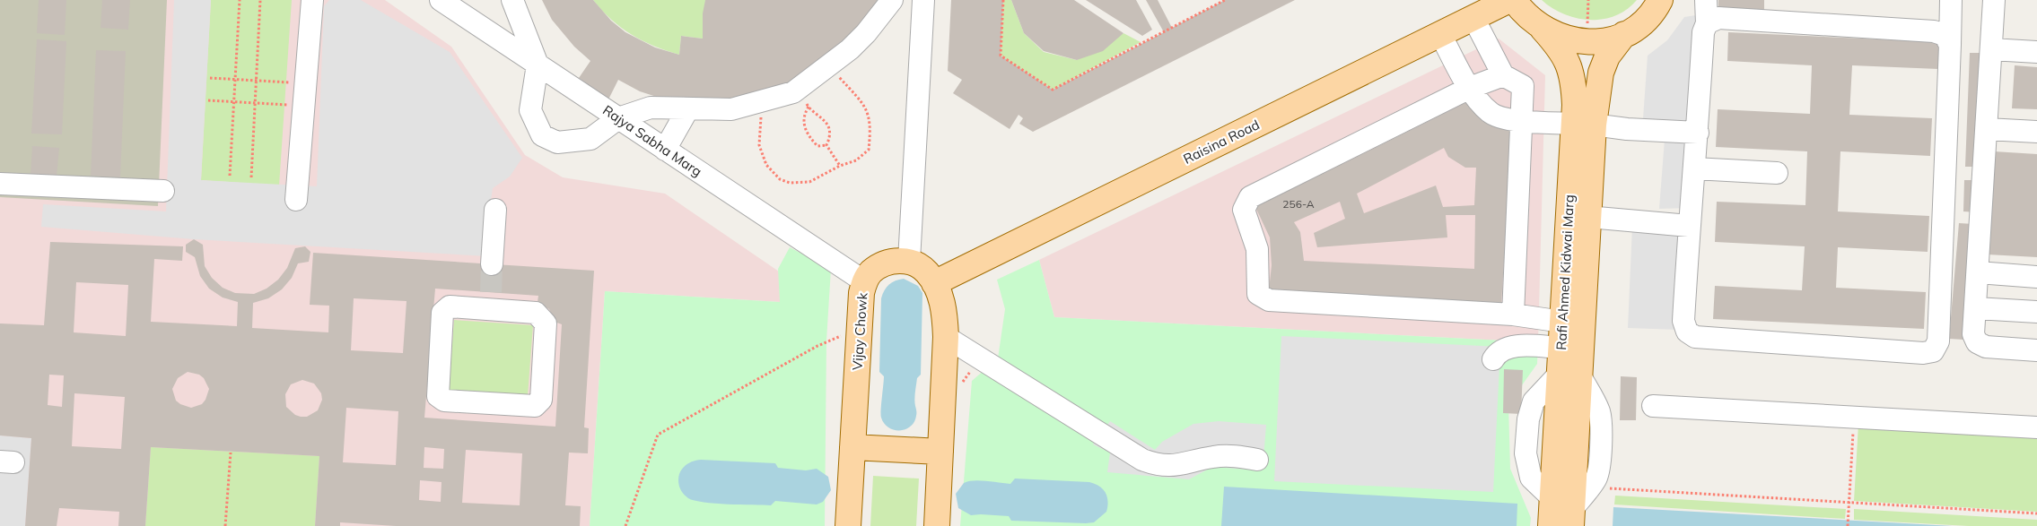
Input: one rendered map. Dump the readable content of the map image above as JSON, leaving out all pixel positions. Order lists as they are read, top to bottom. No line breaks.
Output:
{"streets":{"main road":["Raisina Road","Rafi Ahmed Kidwai Marg","Vijay Chowk"],"street":["Rajya Sabha Marg"]},"crossings":[["Rajya Sabha Marg","Vijay Chowk"]],"house_numbers":["256-A"]}
